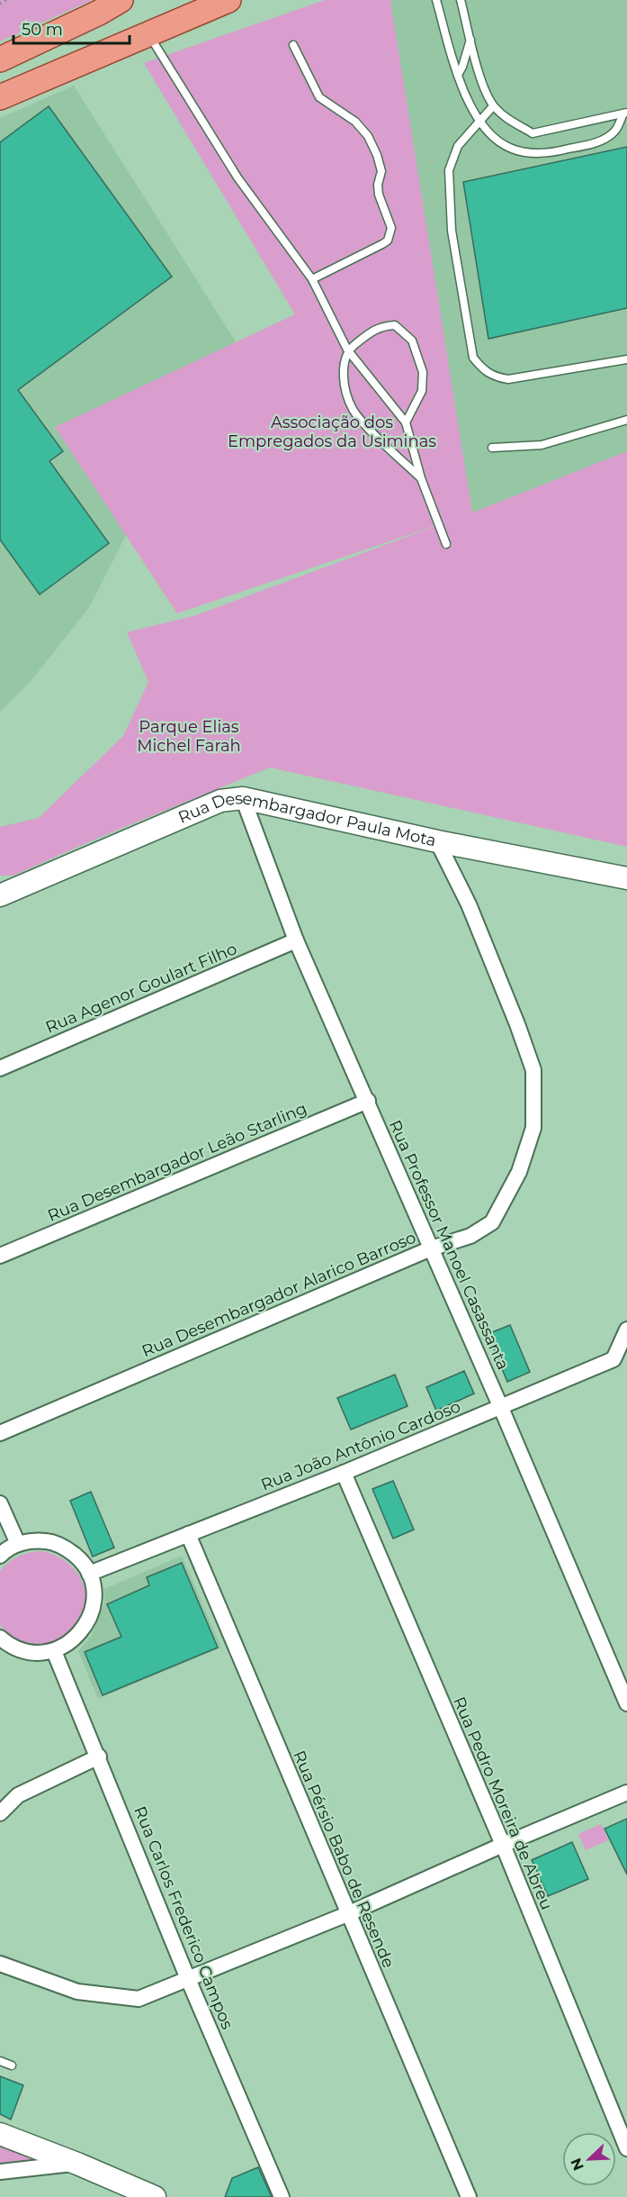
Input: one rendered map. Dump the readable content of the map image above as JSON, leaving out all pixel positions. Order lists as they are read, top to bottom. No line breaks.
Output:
{"streets":{"street":["Rua Desembargador Paula Mota","Rua Agenor Goulart Filho","Rua Desembargador Leão Starling","Rua Professor Manoel Casassanta","Rua Desembargador Alarico Barroso","Rua João Antônio Cardoso","Rua Pedro Moreira de Abreu","Rua Pérsio Babo de Resende","Rua Carlos Frederico Campos"]},"crossings":[["Rua Desembargador Paula Mota","Rua Professor Manoel Casassanta"],["Rua Desembargador Paula Mota","Rua Desembargador Alarico Barroso"],["Rua Agenor Goulart Filho","Rua Professor Manoel Casassanta"],["Rua Desembargador Leão Starling","Rua Professor Manoel Casassanta"],["Rua Professor Manoel Casassanta","Rua Desembargador Alarico Barroso"],["Rua Professor Manoel Casassanta","Rua João Antônio Cardoso"],["Rua João Antônio Cardoso","Rua Pedro Moreira de Abreu"],["Rua João Antônio Cardoso","Rua Pérsio Babo de Resende"]],"parks":["Associação dos Empregados da Usiminas","Parque Elias Michel Farah"],"scale_bar":"50 m","north":"bottom left"}
